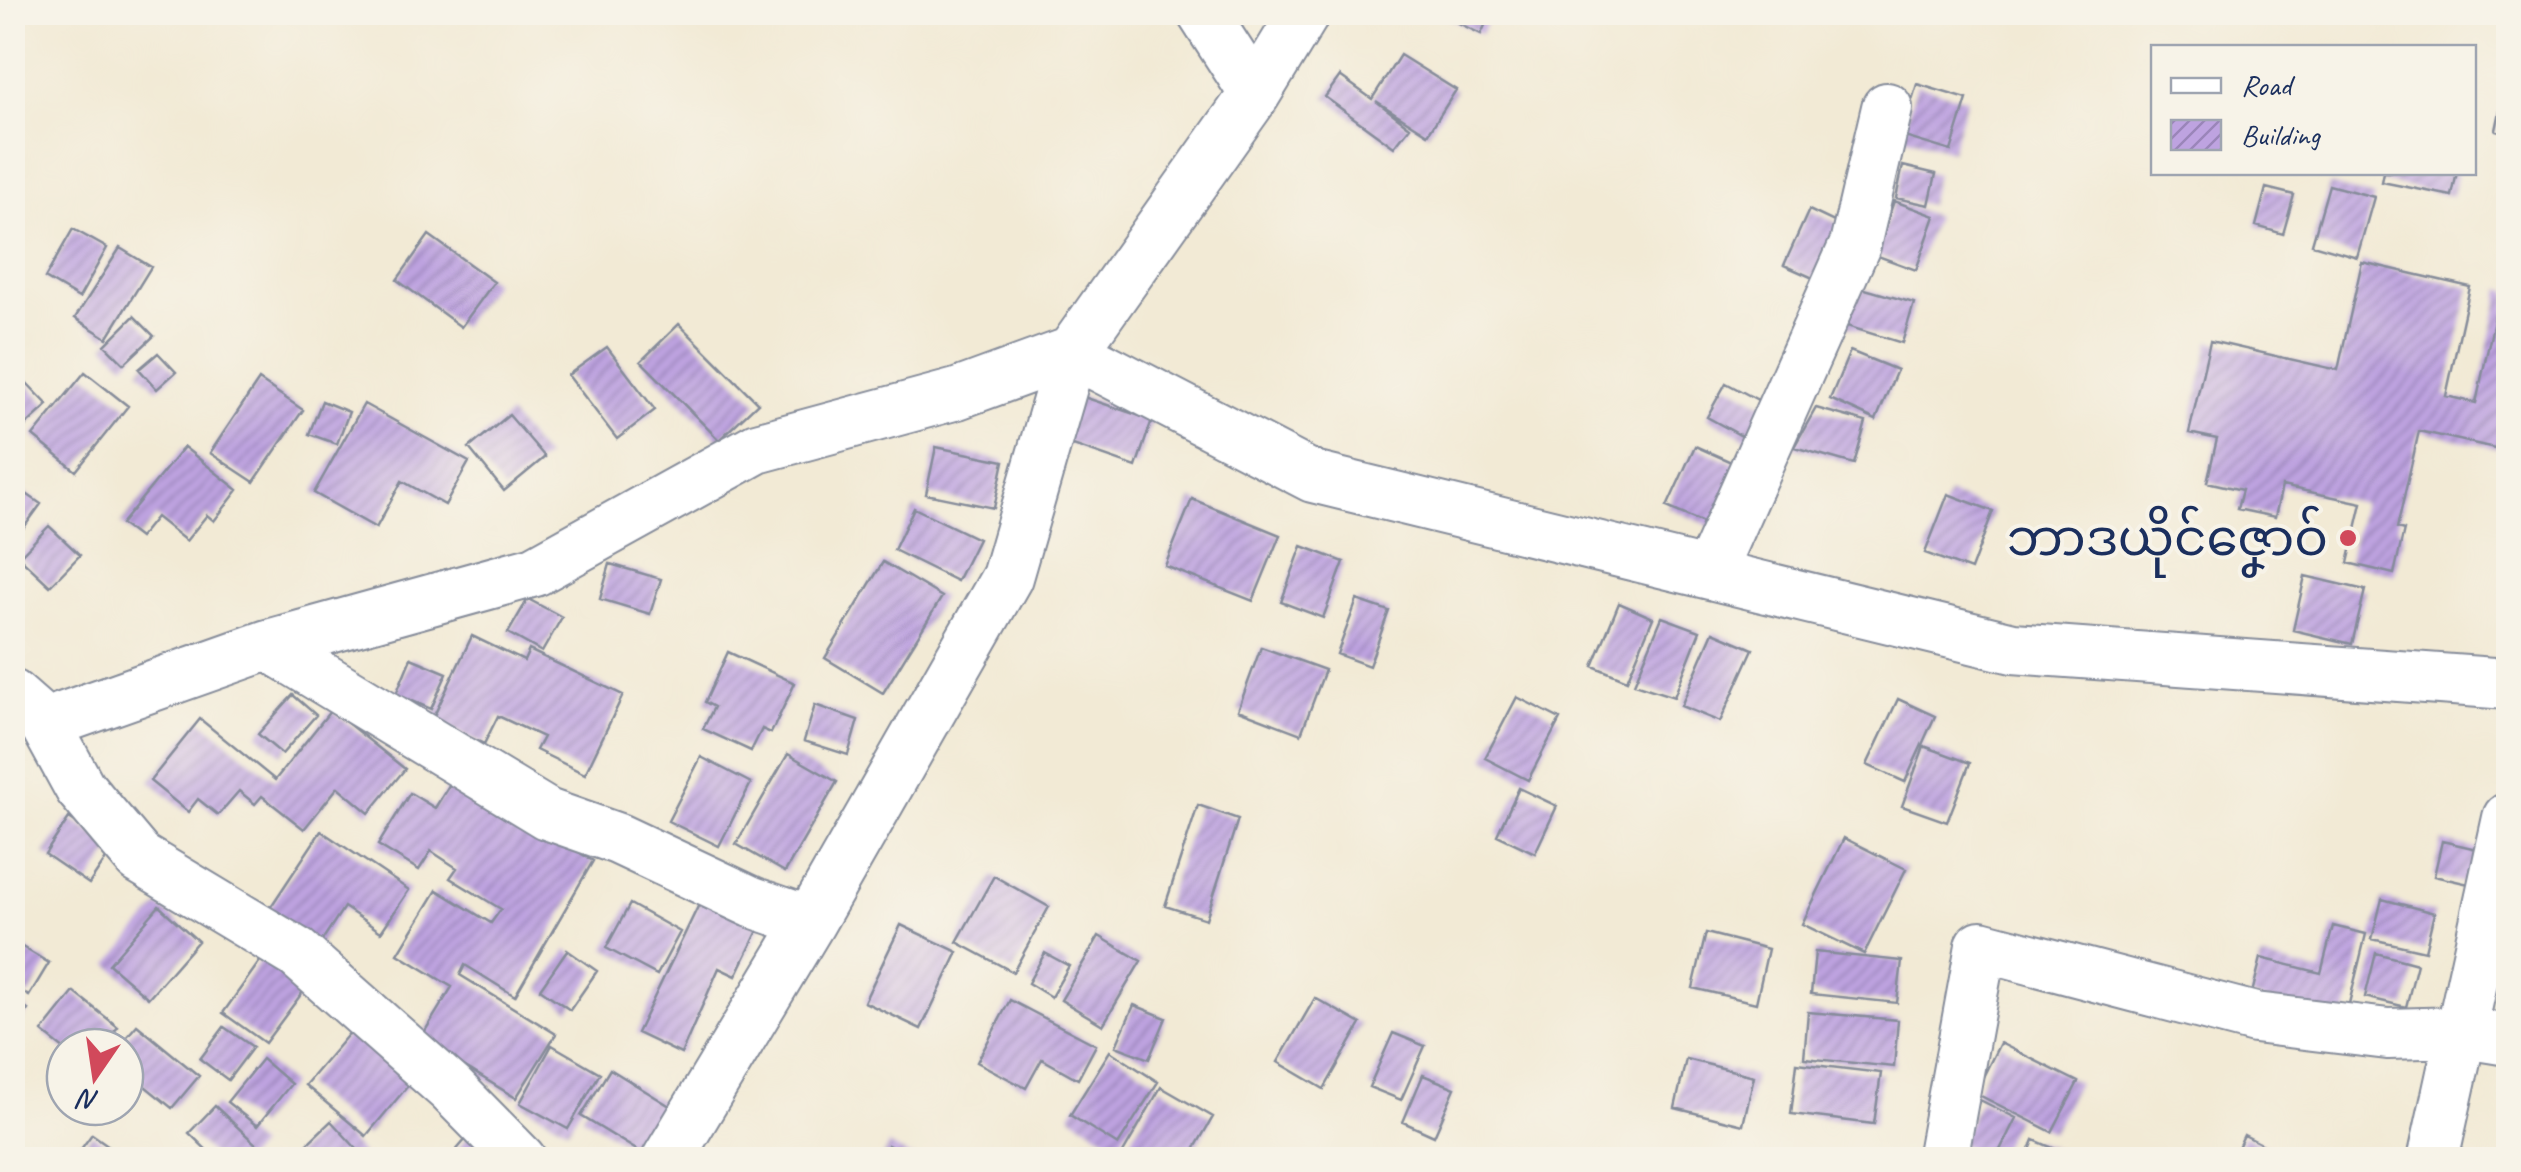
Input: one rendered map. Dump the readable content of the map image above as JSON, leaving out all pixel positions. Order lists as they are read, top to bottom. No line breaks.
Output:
{"places":["ဘာဒယိုင်ဇၞောဝ်"],"legend":["Road","Building"],"north":"bottom"}
